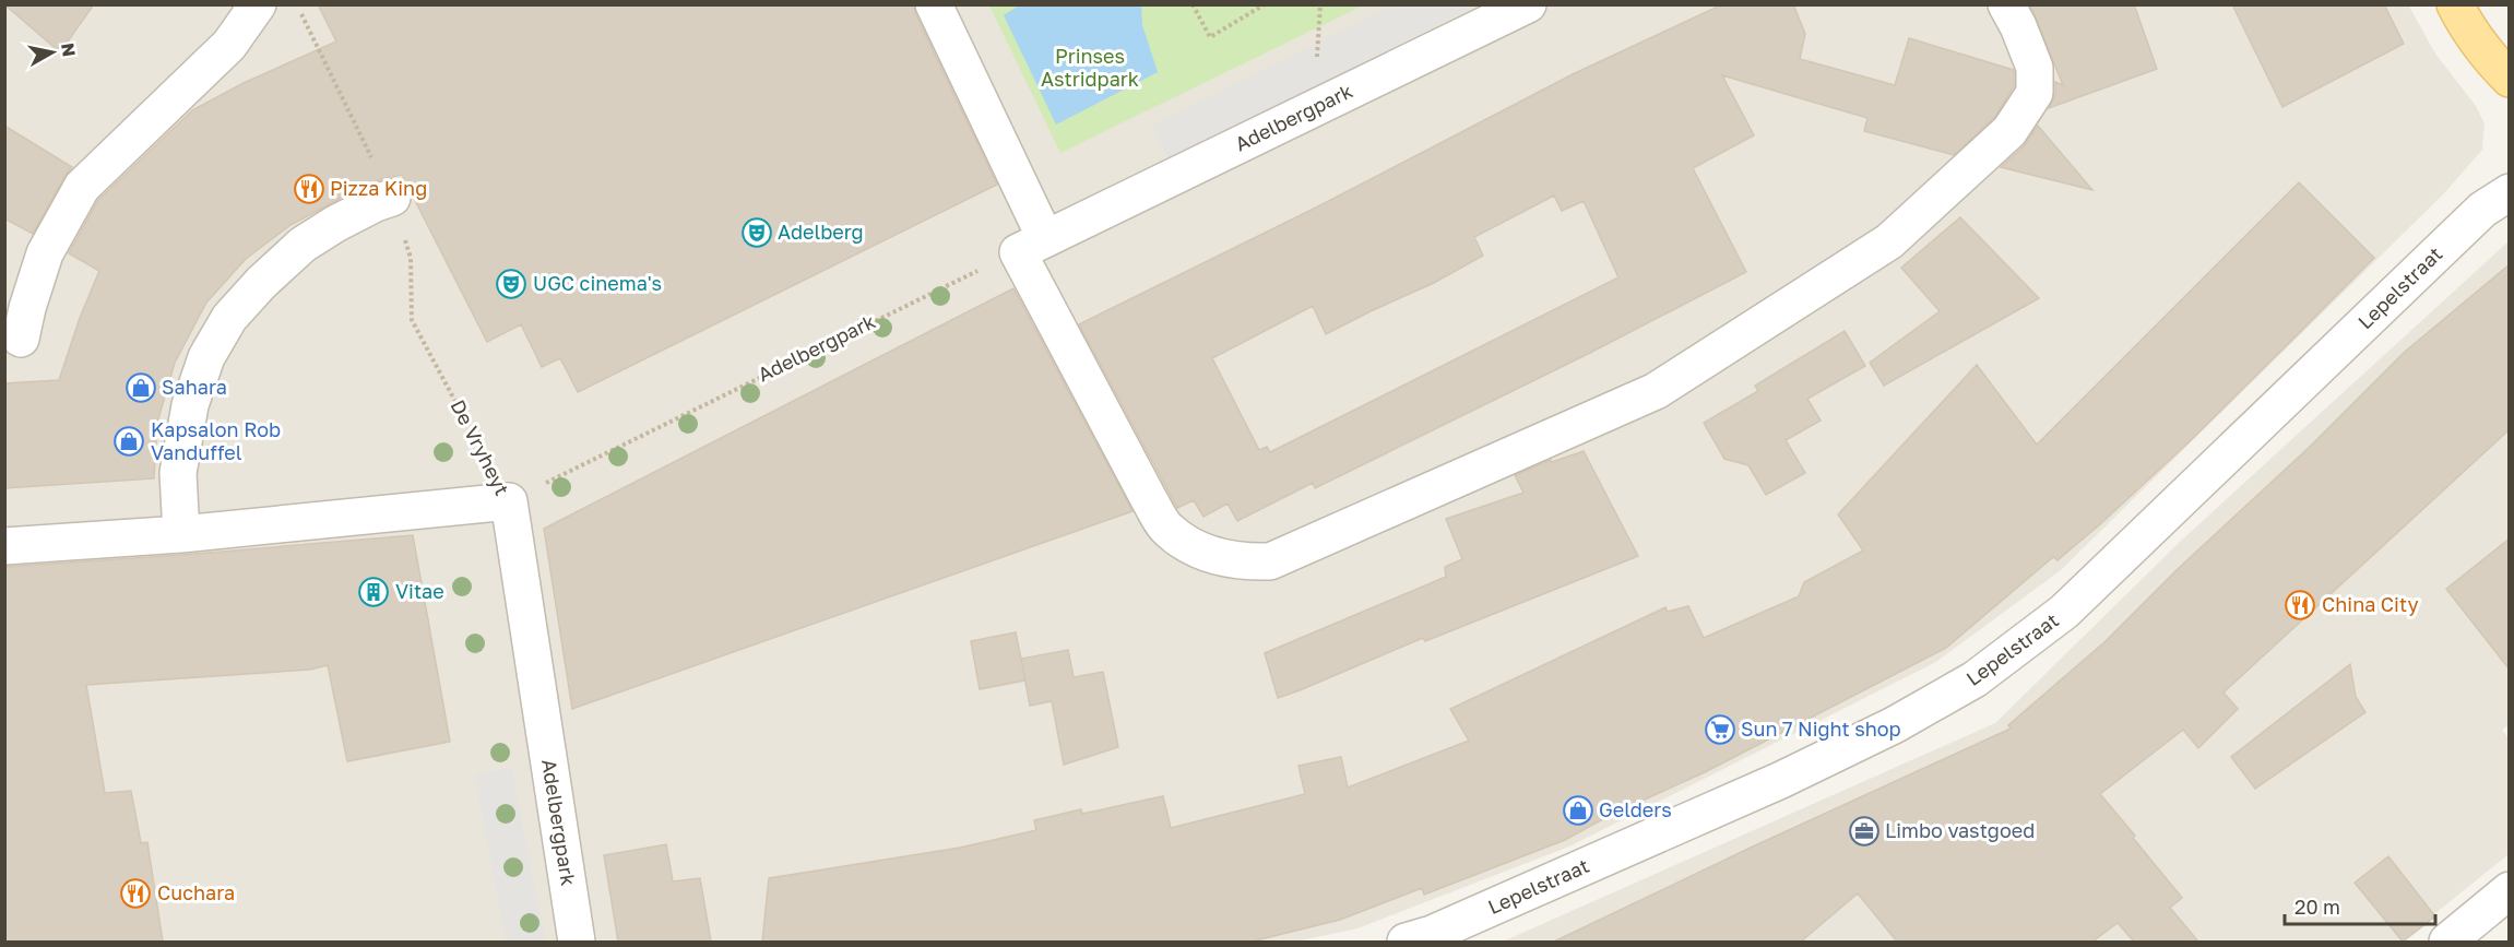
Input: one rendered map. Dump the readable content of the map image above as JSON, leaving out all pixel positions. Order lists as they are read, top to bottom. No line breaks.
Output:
{"streets":{"street":["Adelbergpark","Lepelstraat","De Vryheyt"]},"crossings":[["Adelbergpark","De Vryheyt"]],"parks":["Prinses Astridpark"],"places":{"restaurant":["Pizza King","China City","Cuchara"],"theatre":["Adelberg","UGC cinema's"],"shop":["Sahara","Kapsalon Rob Vanduffel","Gelders"],"building":["Vitae"],"supermarket":["Sun 7 Night shop"],"office":["Limbo vastgoed"]},"scale_bar":"20 m","north":"right"}
